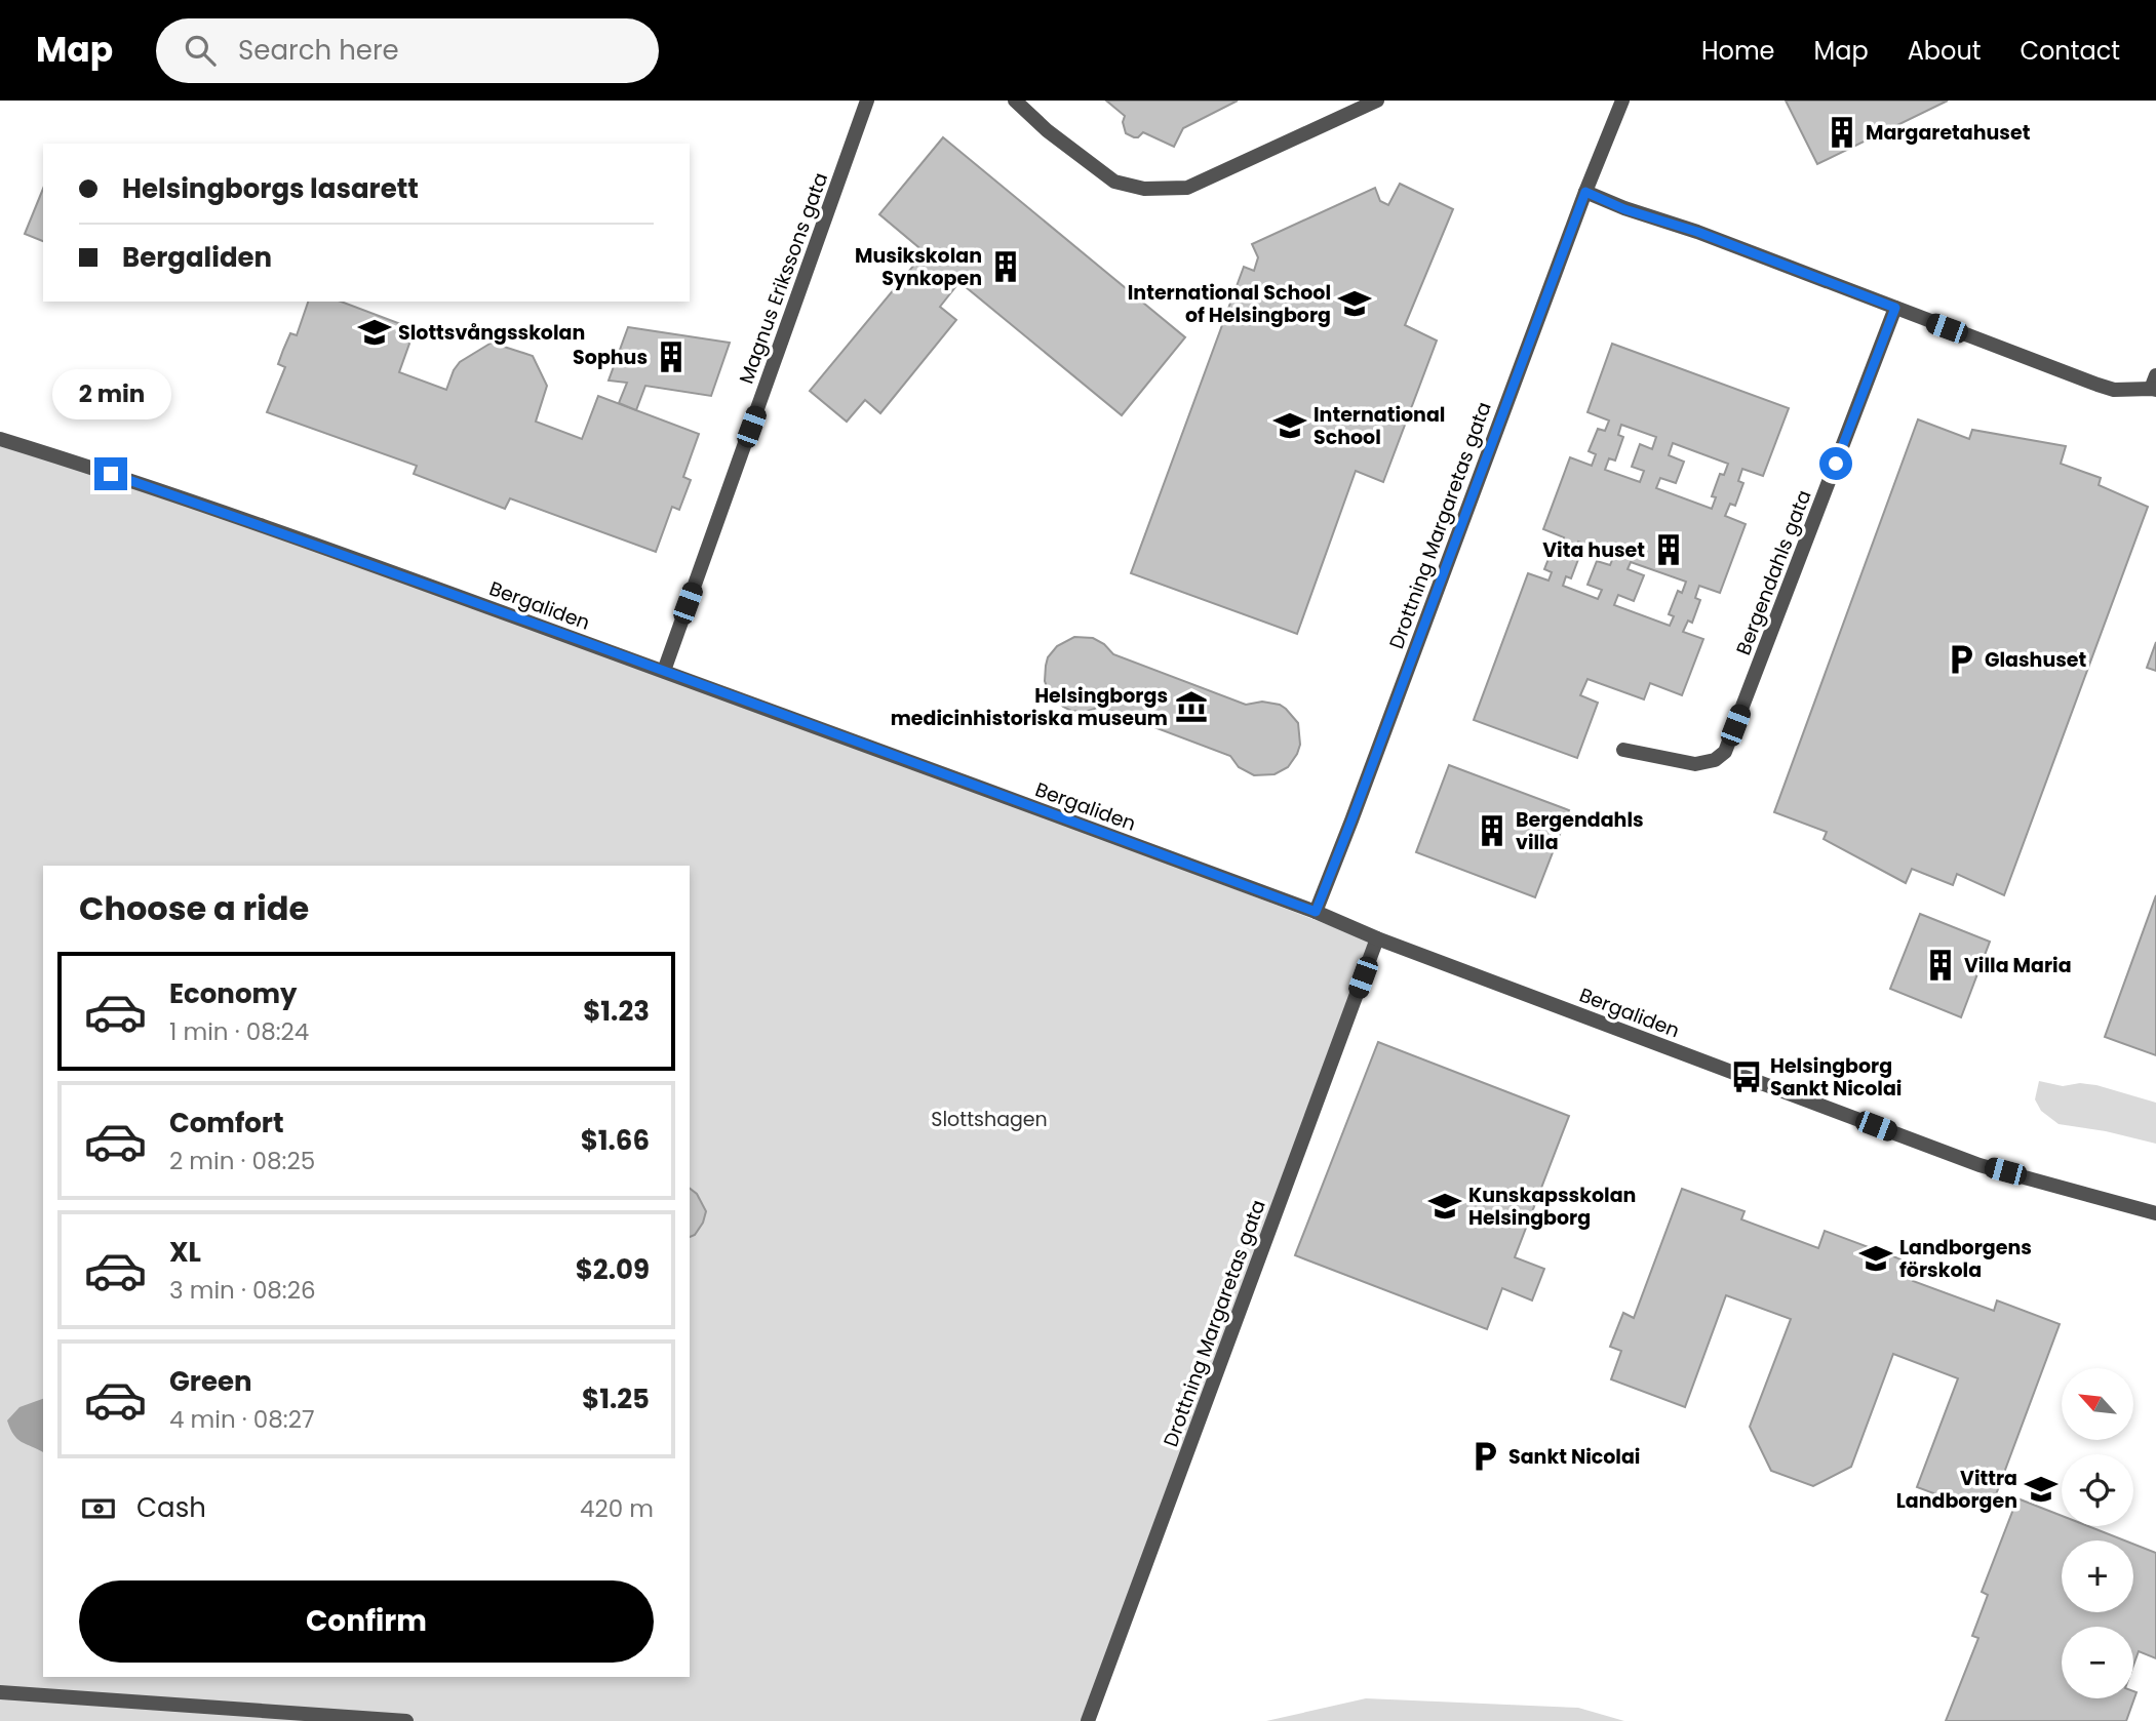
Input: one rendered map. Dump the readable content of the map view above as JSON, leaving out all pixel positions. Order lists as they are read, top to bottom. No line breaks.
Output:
{"streets":{"street":["Magnus Erikssons gata","Drottning Margaretas gata","Bergendahls gata","Bergaliden"]},"crossings":[["Magnus Erikssons gata","Bergaliden"],["Drottning Margaretas gata","Bergaliden"]],"parks":["Slottshagen"],"places":{"building":["Margaretahuset","Musikskolan Synkopen","Sophus","Vita huset","Bergendahls villa","Villa Maria"],"school or university":["International School of Helsingborg","Slottsvångsskolan","International School","Kunskapsskolan Helsingborg","Landborgens förskola","Vittra Landborgen"],"parking":["Glashuset","Sankt Nicolai"],"museum":["Helsingborgs medicinhistoriska museum"],"bus stop":["Helsingborg Sankt Nicolai"]},"north":"top left","page":{"header":"Map","search":"Search here","nav":["Home","Map","About","Contact"],"banner":["Helsingborgs lasarett","Bergaliden"],"bubble":"2 min","heading":"Choose a ride","list":[{"name":"Economy","note":"1 min · 08:24","value":"$1.23"},{"name":"Comfort","note":"2 min · 08:25","value":"$1.66"},{"name":"XL","note":"3 min · 08:26","value":"$2.09"},{"name":"Green","note":"4 min · 08:27","value":"$1.25"}],"map_buttons":["+","−"],"pay":["Cash","420 m"],"buttons":"Confirm"}}
